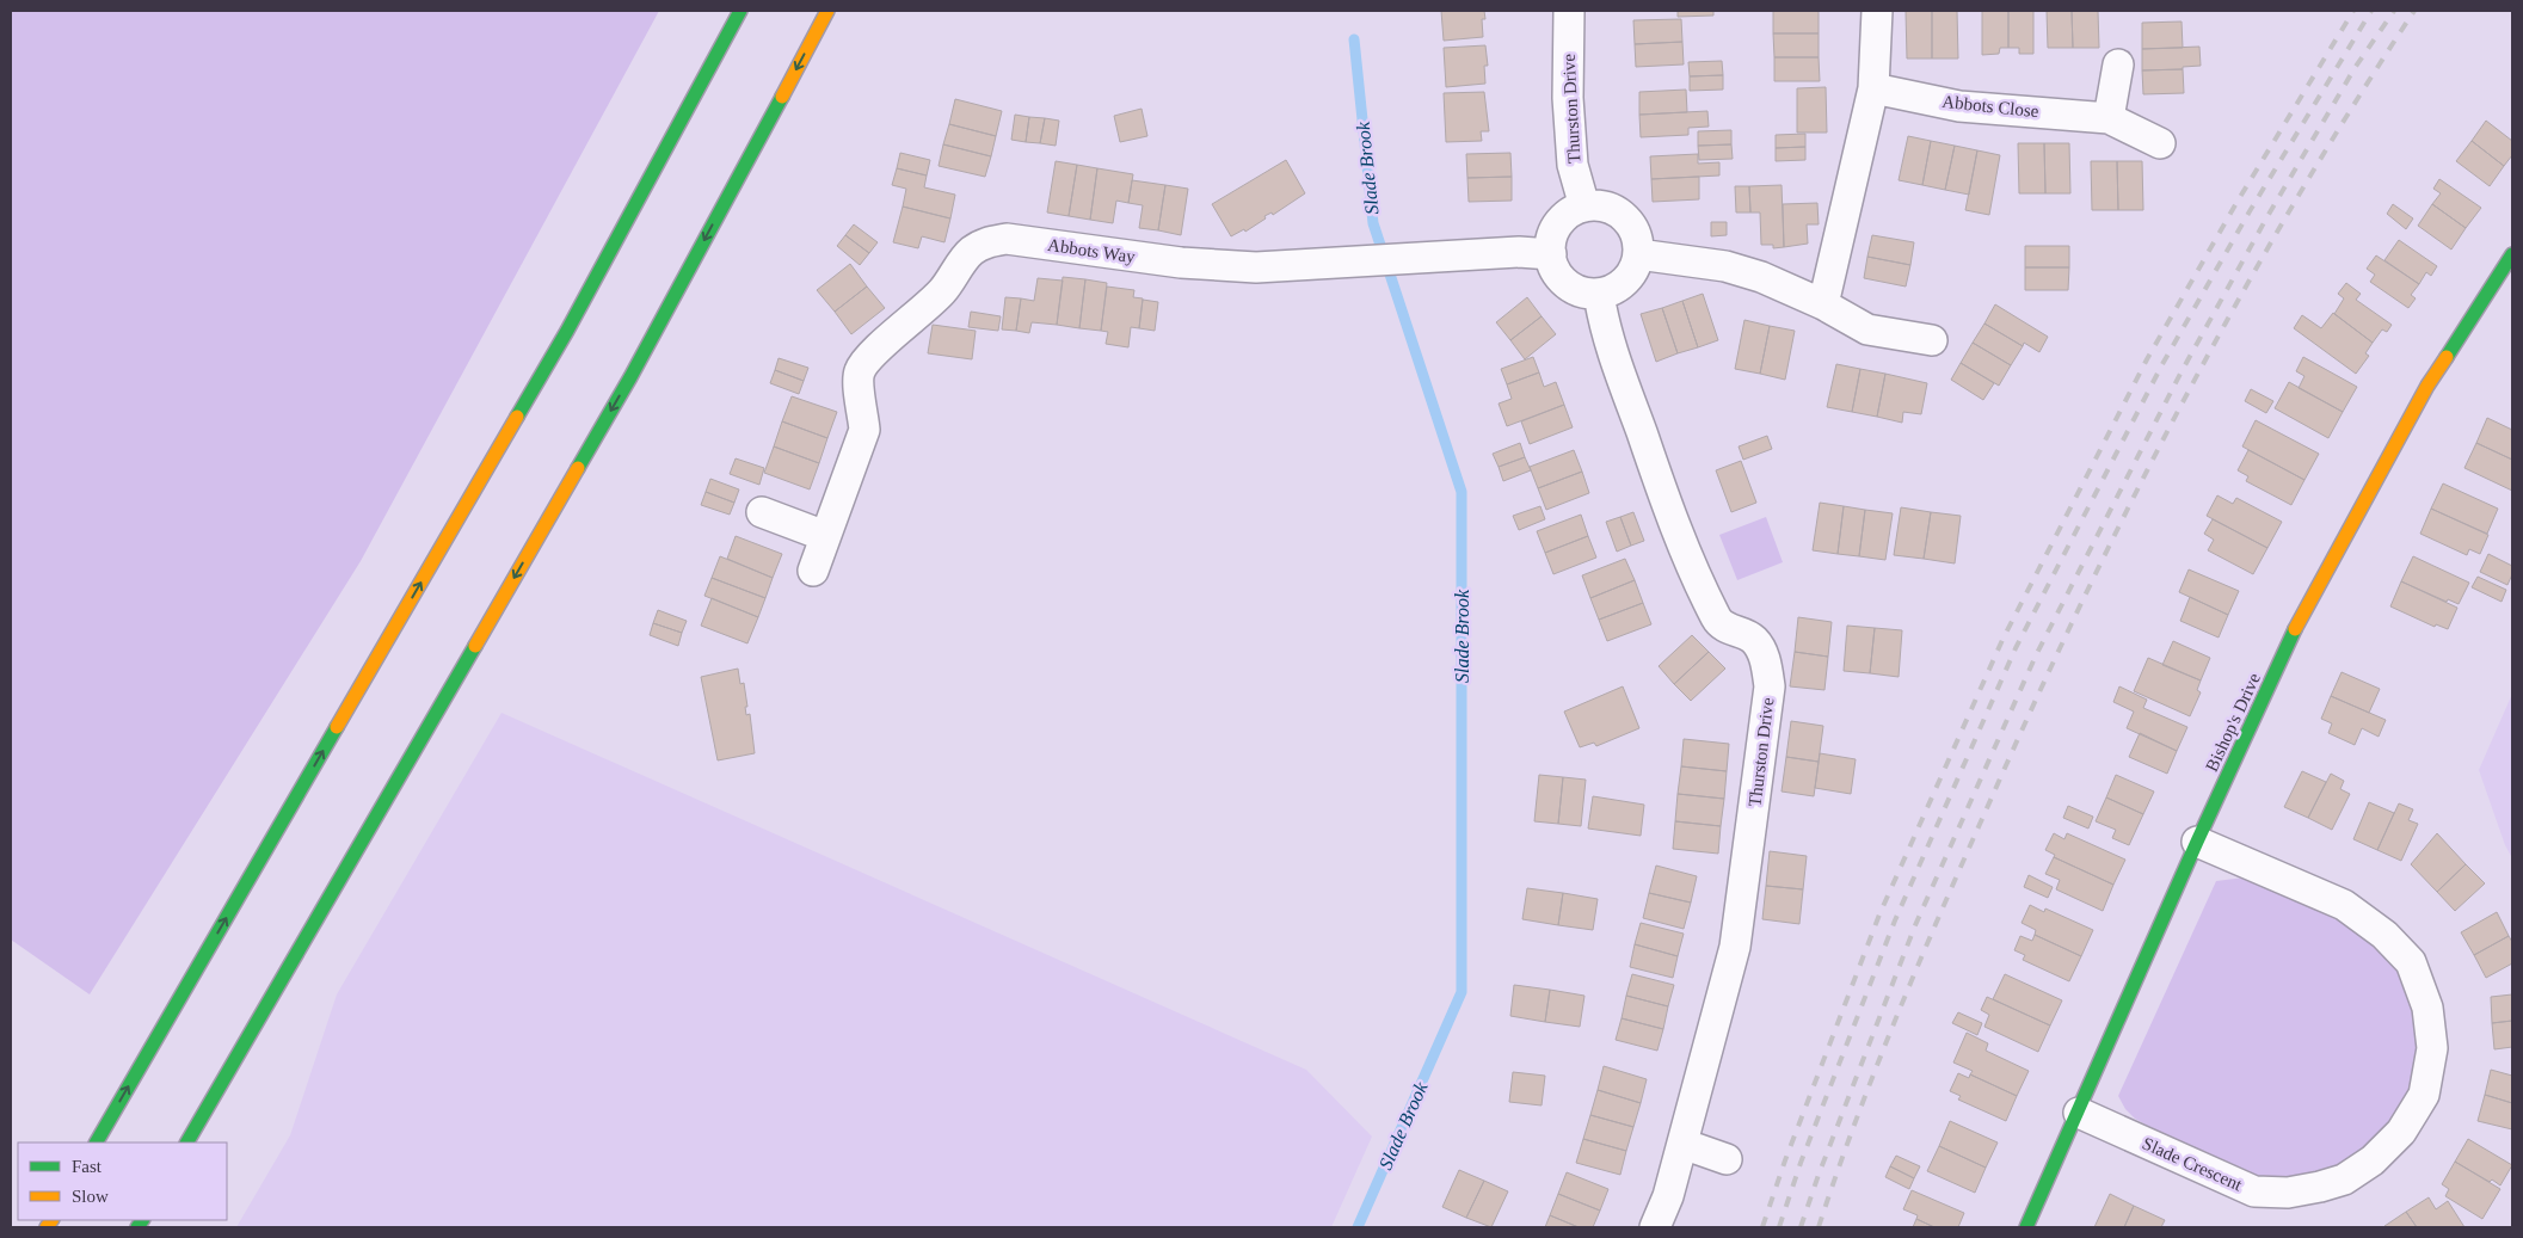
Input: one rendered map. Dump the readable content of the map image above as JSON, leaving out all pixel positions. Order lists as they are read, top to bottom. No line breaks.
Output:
{"streets":{"main road":["Bishop's Drive"],"street":["Abbots Close","Thurston Drive","Abbots Way","Slade Crescent"]},"crossings":[["Thurston Drive","Abbots Way"],["Bishop's Drive","Slade Crescent"]],"water":["Slade Brook"],"legend":["Fast","Slow"]}
